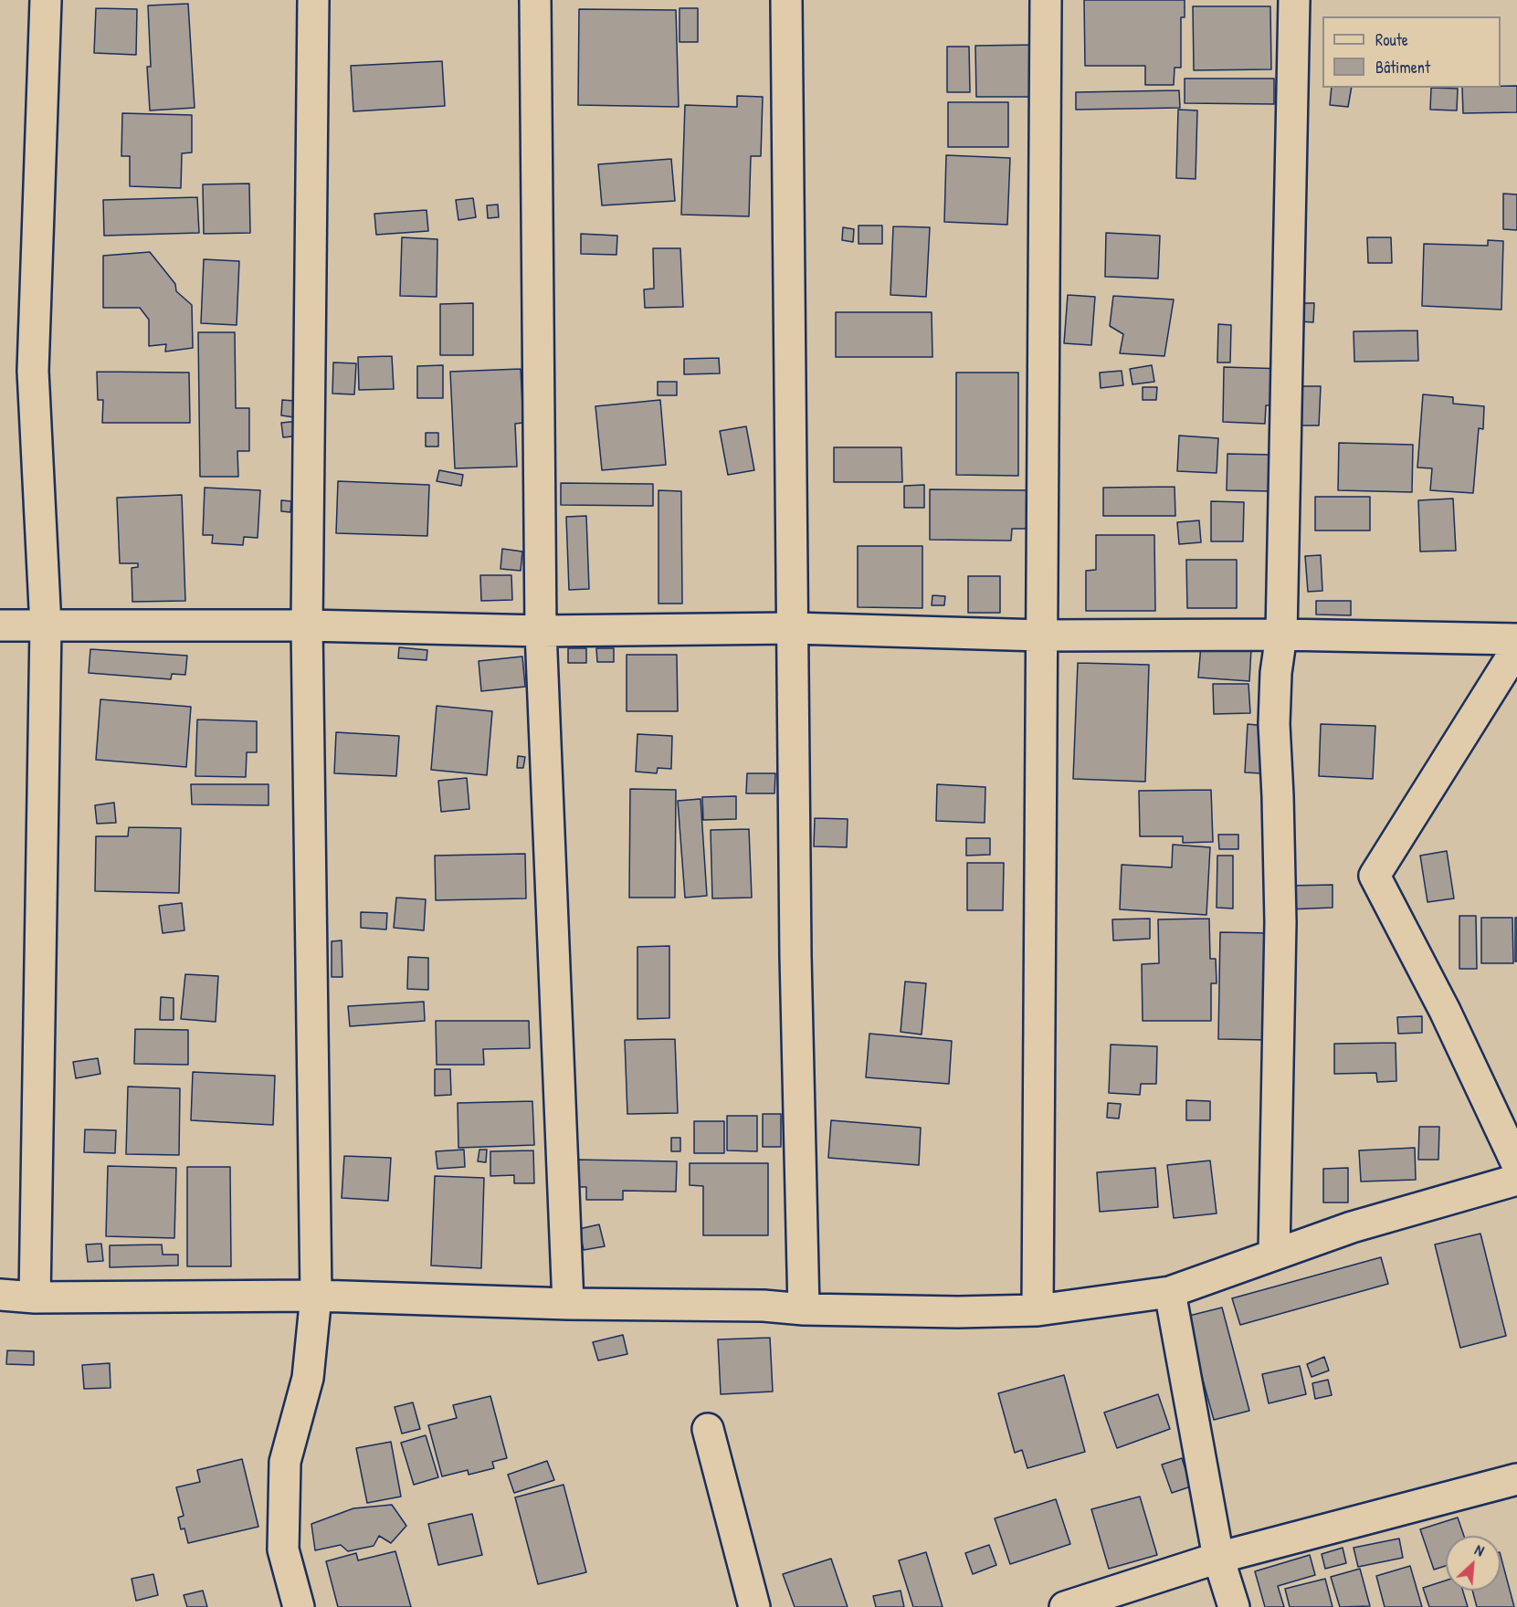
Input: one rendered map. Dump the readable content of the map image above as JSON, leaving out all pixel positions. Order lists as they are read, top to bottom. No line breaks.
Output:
{"legend":["Route","Bâtiment"],"north":"top right"}
